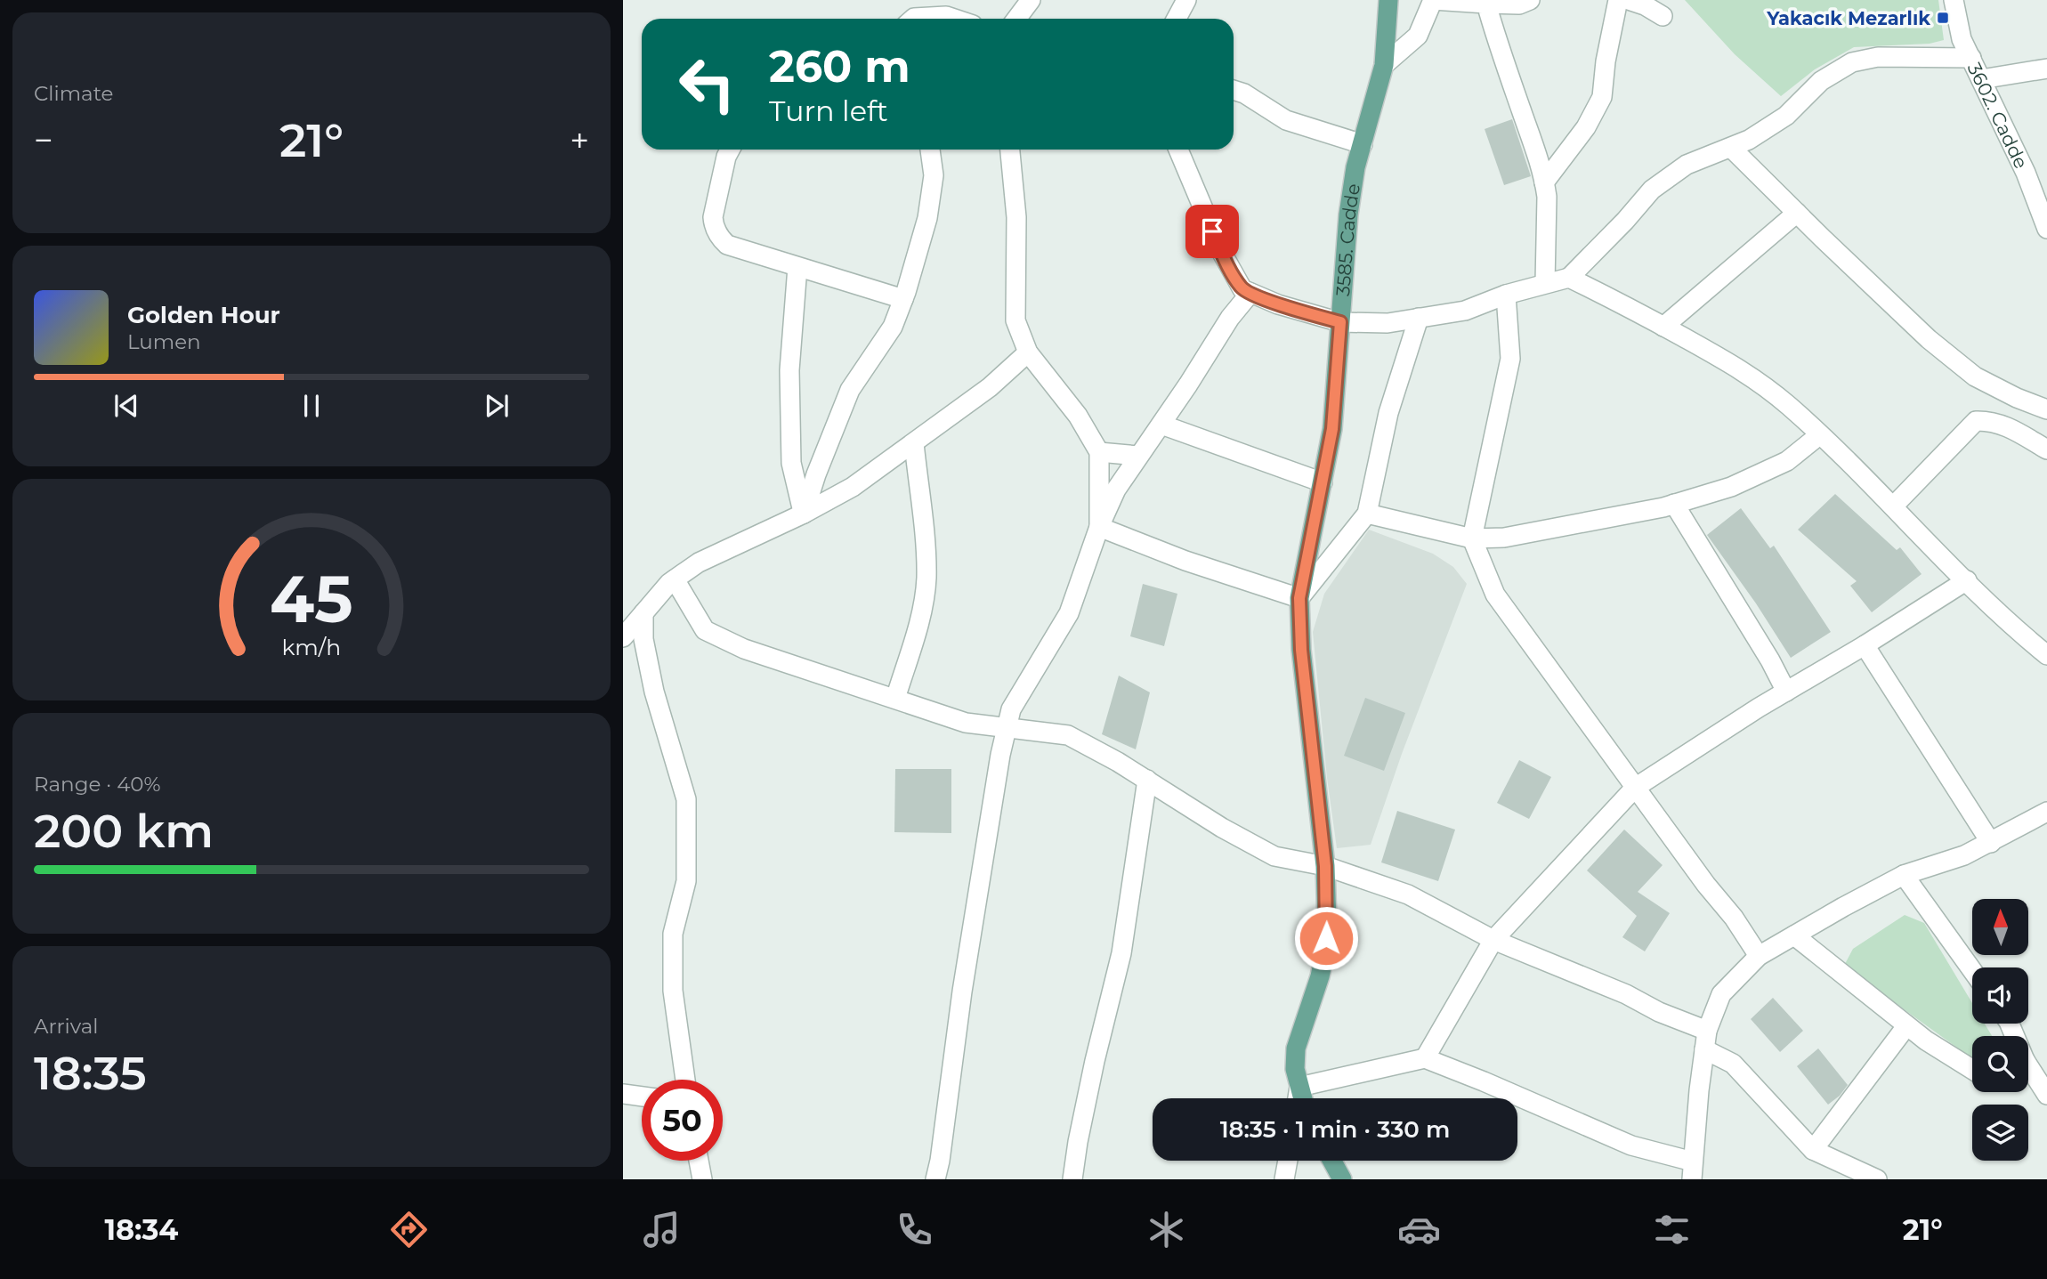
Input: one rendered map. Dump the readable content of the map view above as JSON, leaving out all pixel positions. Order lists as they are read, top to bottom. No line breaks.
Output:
{"streets":{"main road":["3585. Cadde"],"street":["3602. Cadde"]},"places":{"transit":["Yakacık Mezarlık"]},"north":"top","page":{"tile":["Climate",["Range · 40%","200 km"],["Arrival","18:35"]],"turn":["260 m","Turn left"],"heat":["−","21°","+"],"song":["Golden Hour","Lumen"],"limit":"50","trip":"18:35 · 1 min · 330 m","tabs":["18:34","21°"],"gauge":["45","km/h"]}}
